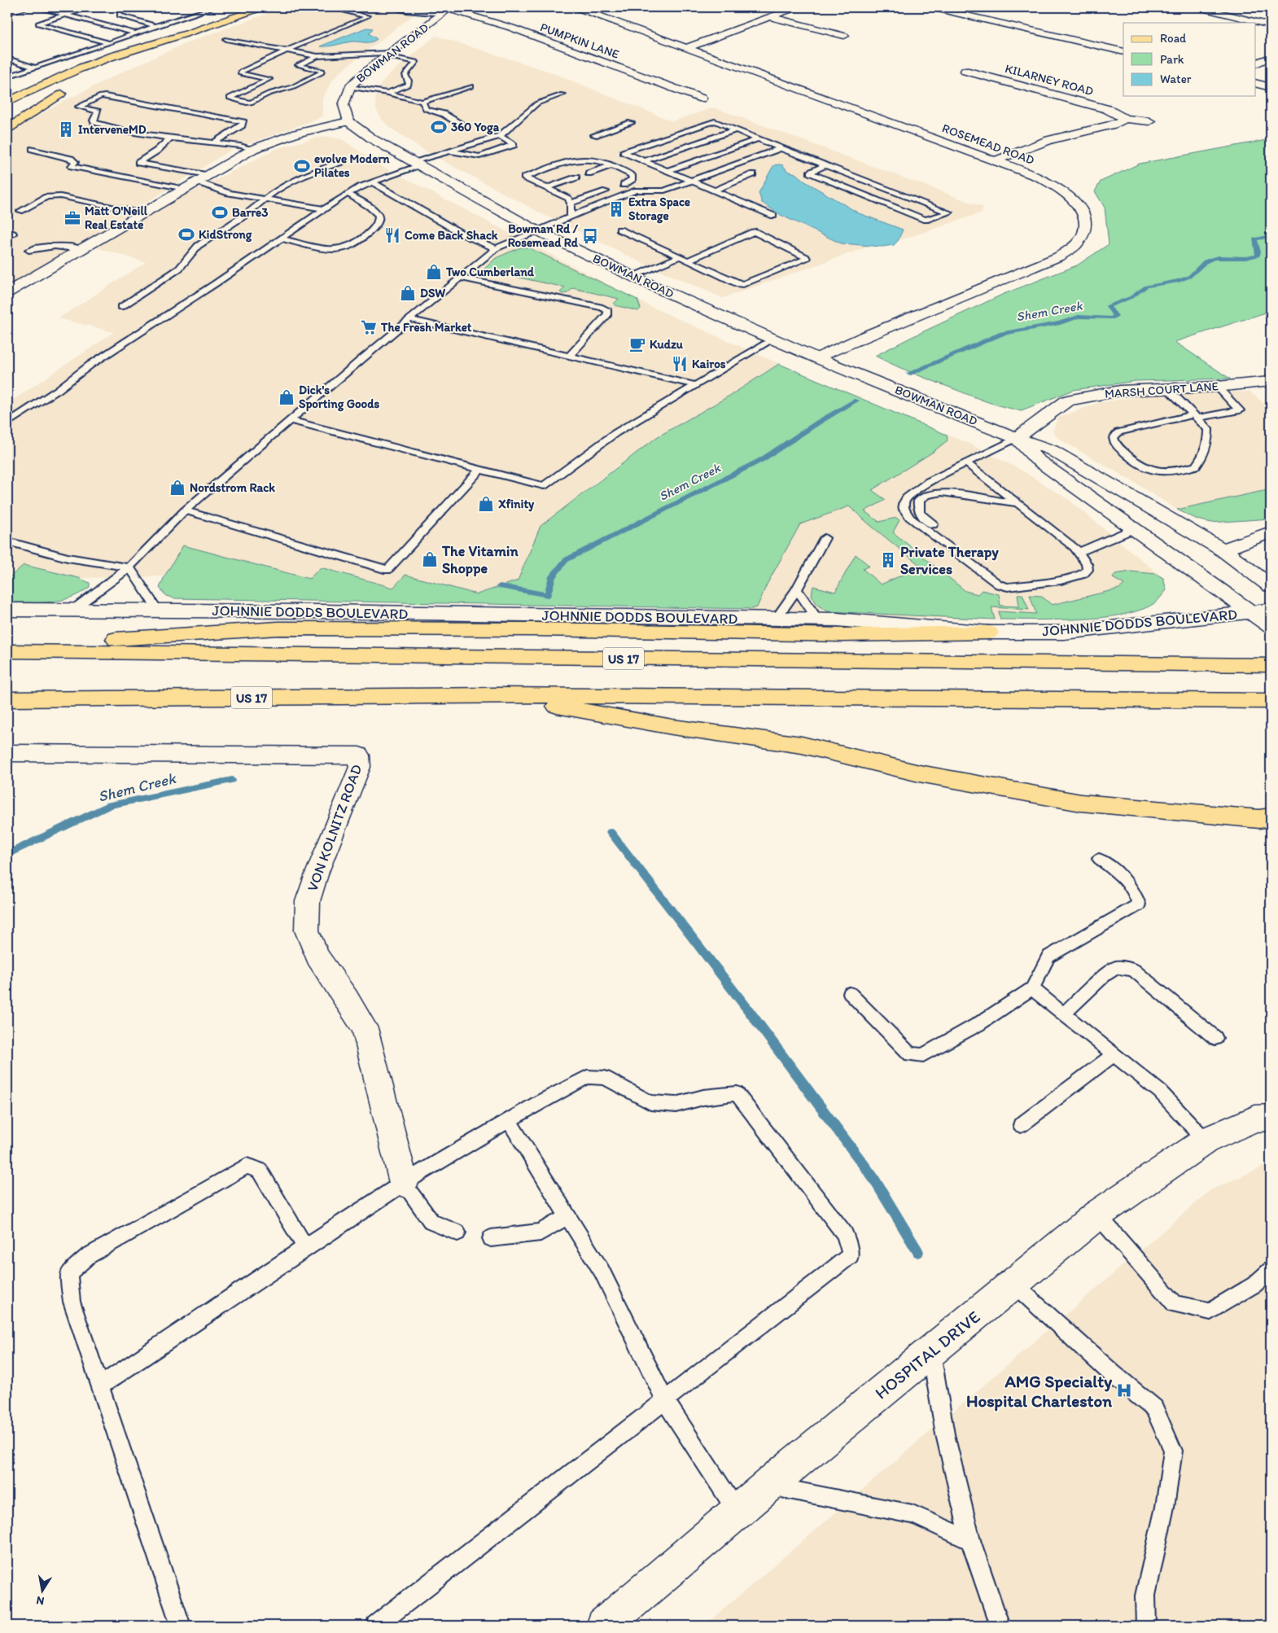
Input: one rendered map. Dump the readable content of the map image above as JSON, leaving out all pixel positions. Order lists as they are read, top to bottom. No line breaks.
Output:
{"streets":{"main road":["US 17"],"street":["PUMPKIN LANE","BOWMAN ROAD","KILARNEY ROAD","ROSEMEAD ROAD","MARSH COURT LANE","JOHNNIE DODDS BOULEVARD","VON KOLNITZ ROAD","HOSPITAL DRIVE"]},"crossings":[["PUMPKIN LANE","BOWMAN ROAD"],["BOWMAN ROAD","ROSEMEAD ROAD"],["BOWMAN ROAD","MARSH COURT LANE"],["BOWMAN ROAD","JOHNNIE DODDS BOULEVARD"],["KILARNEY ROAD","ROSEMEAD ROAD"]],"water":["Shem Creek"],"places":{"sports":["360 Yoga","evolve Modern Pilates","Barre3","KidStrong"],"building":["InterveneMD","Extra Space Storage","Private Therapy Services"],"office":["Matt O'Neill Real Estate"],"restaurant":["Come Back Shack","Kairos"],"bus stop":["Bowman Rd / Rosemead Rd"],"shop":["Two Cumberland","DSW","Dick's Sporting Goods","Nordstrom Rack","Xfinity","The Vitamin Shoppe"],"supermarket":["The Fresh Market"],"cafe":["Kudzu"],"hospital":["AMG Specialty Hospital Charleston"]},"legend":["Road","Park","Water"],"north":"bottom"}
